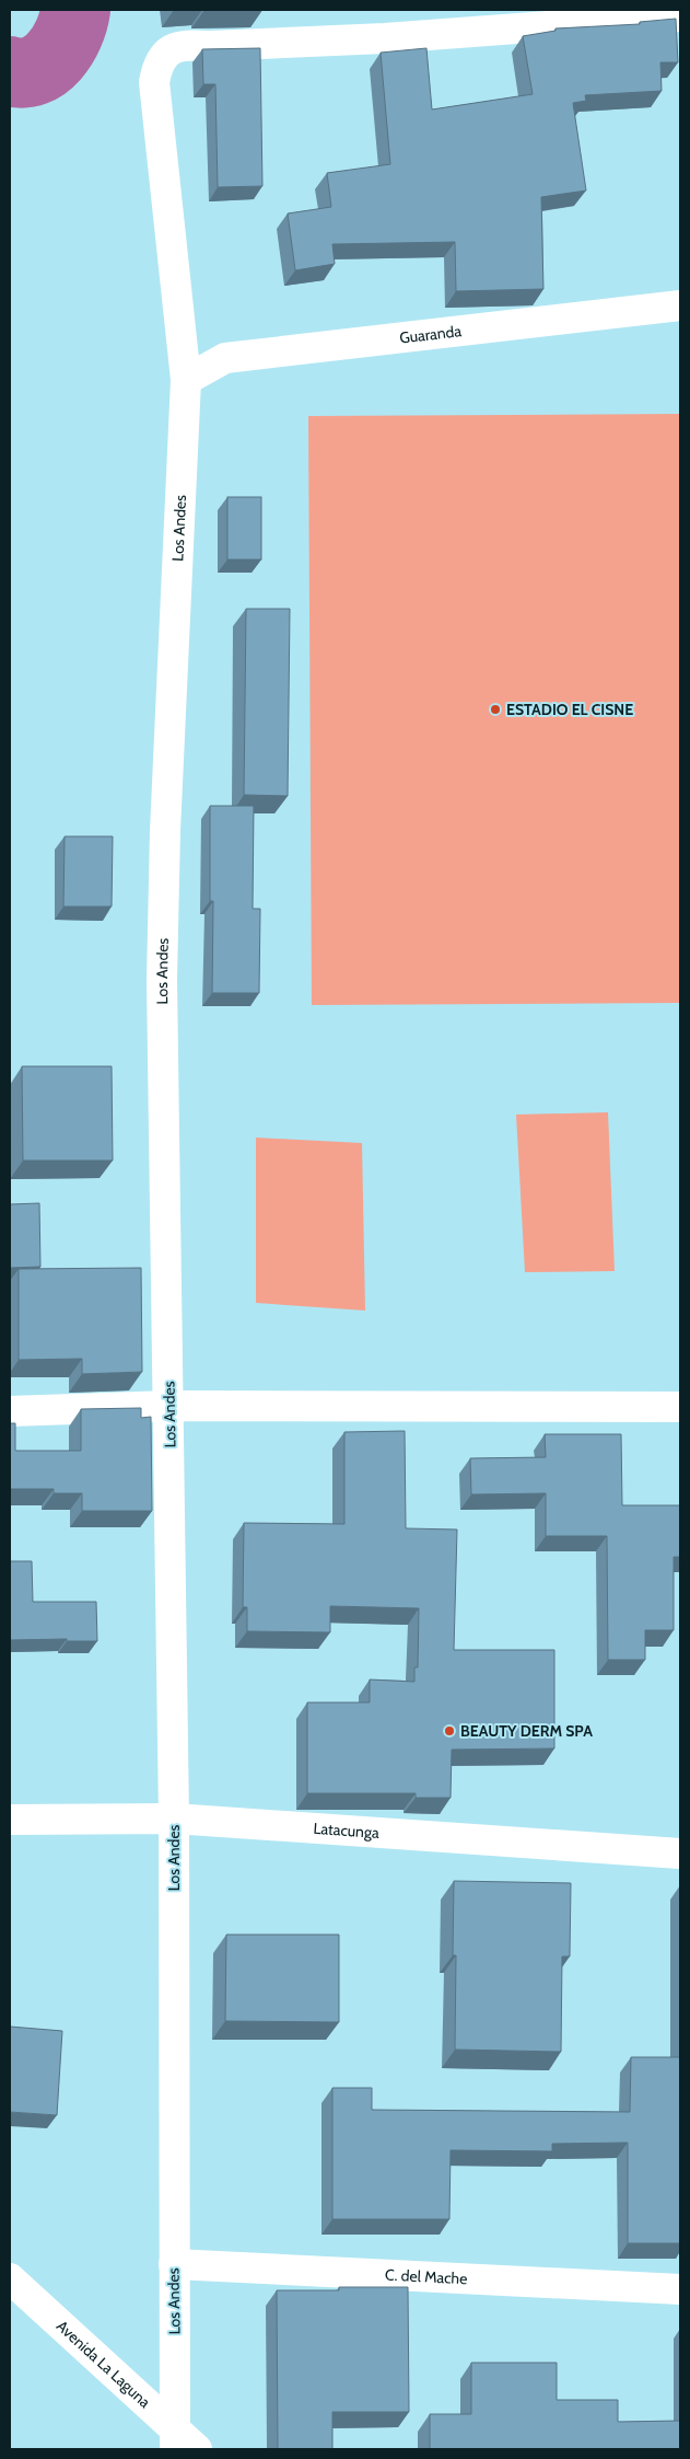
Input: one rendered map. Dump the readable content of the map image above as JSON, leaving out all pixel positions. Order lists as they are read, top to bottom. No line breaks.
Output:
{"streets":{"street":["Guaranda","Los Andes","Latacunga","C. del Mache","Avenida La Laguna"]},"crossings":[["Guaranda","Los Andes"],["Los Andes","Latacunga"],["Los Andes","C. del Mache"],["Los Andes","Avenida La Laguna"]],"places":["ESTADIO EL CISNE","BEAUTY DERM SPA"]}
